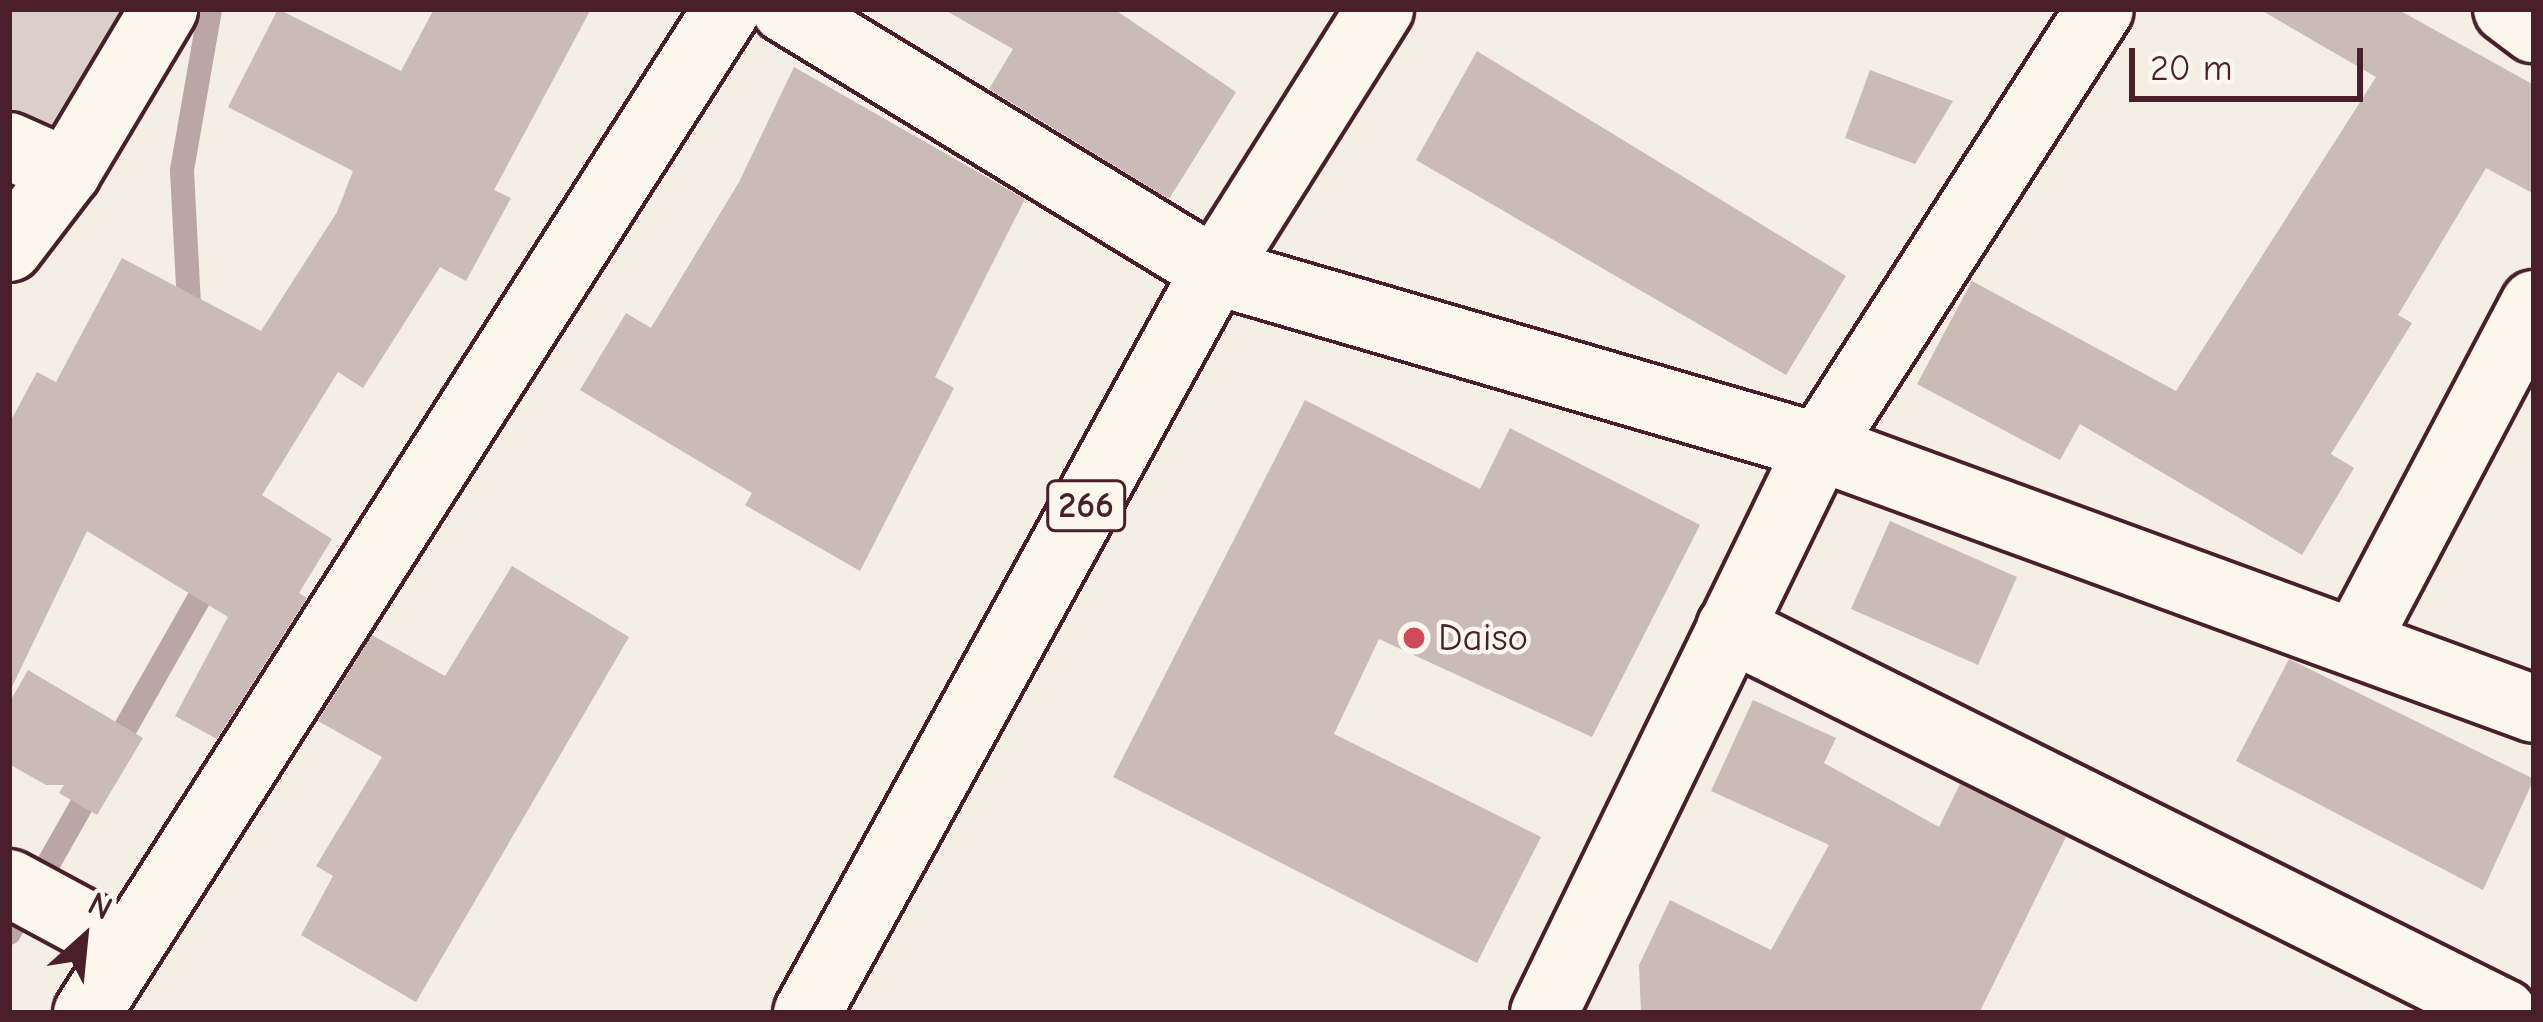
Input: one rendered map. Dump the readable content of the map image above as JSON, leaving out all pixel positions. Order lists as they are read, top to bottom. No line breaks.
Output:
{"streets":{"main road":["266"]},"places":["Daiso"],"scale_bar":"20 m","north":"top right"}
